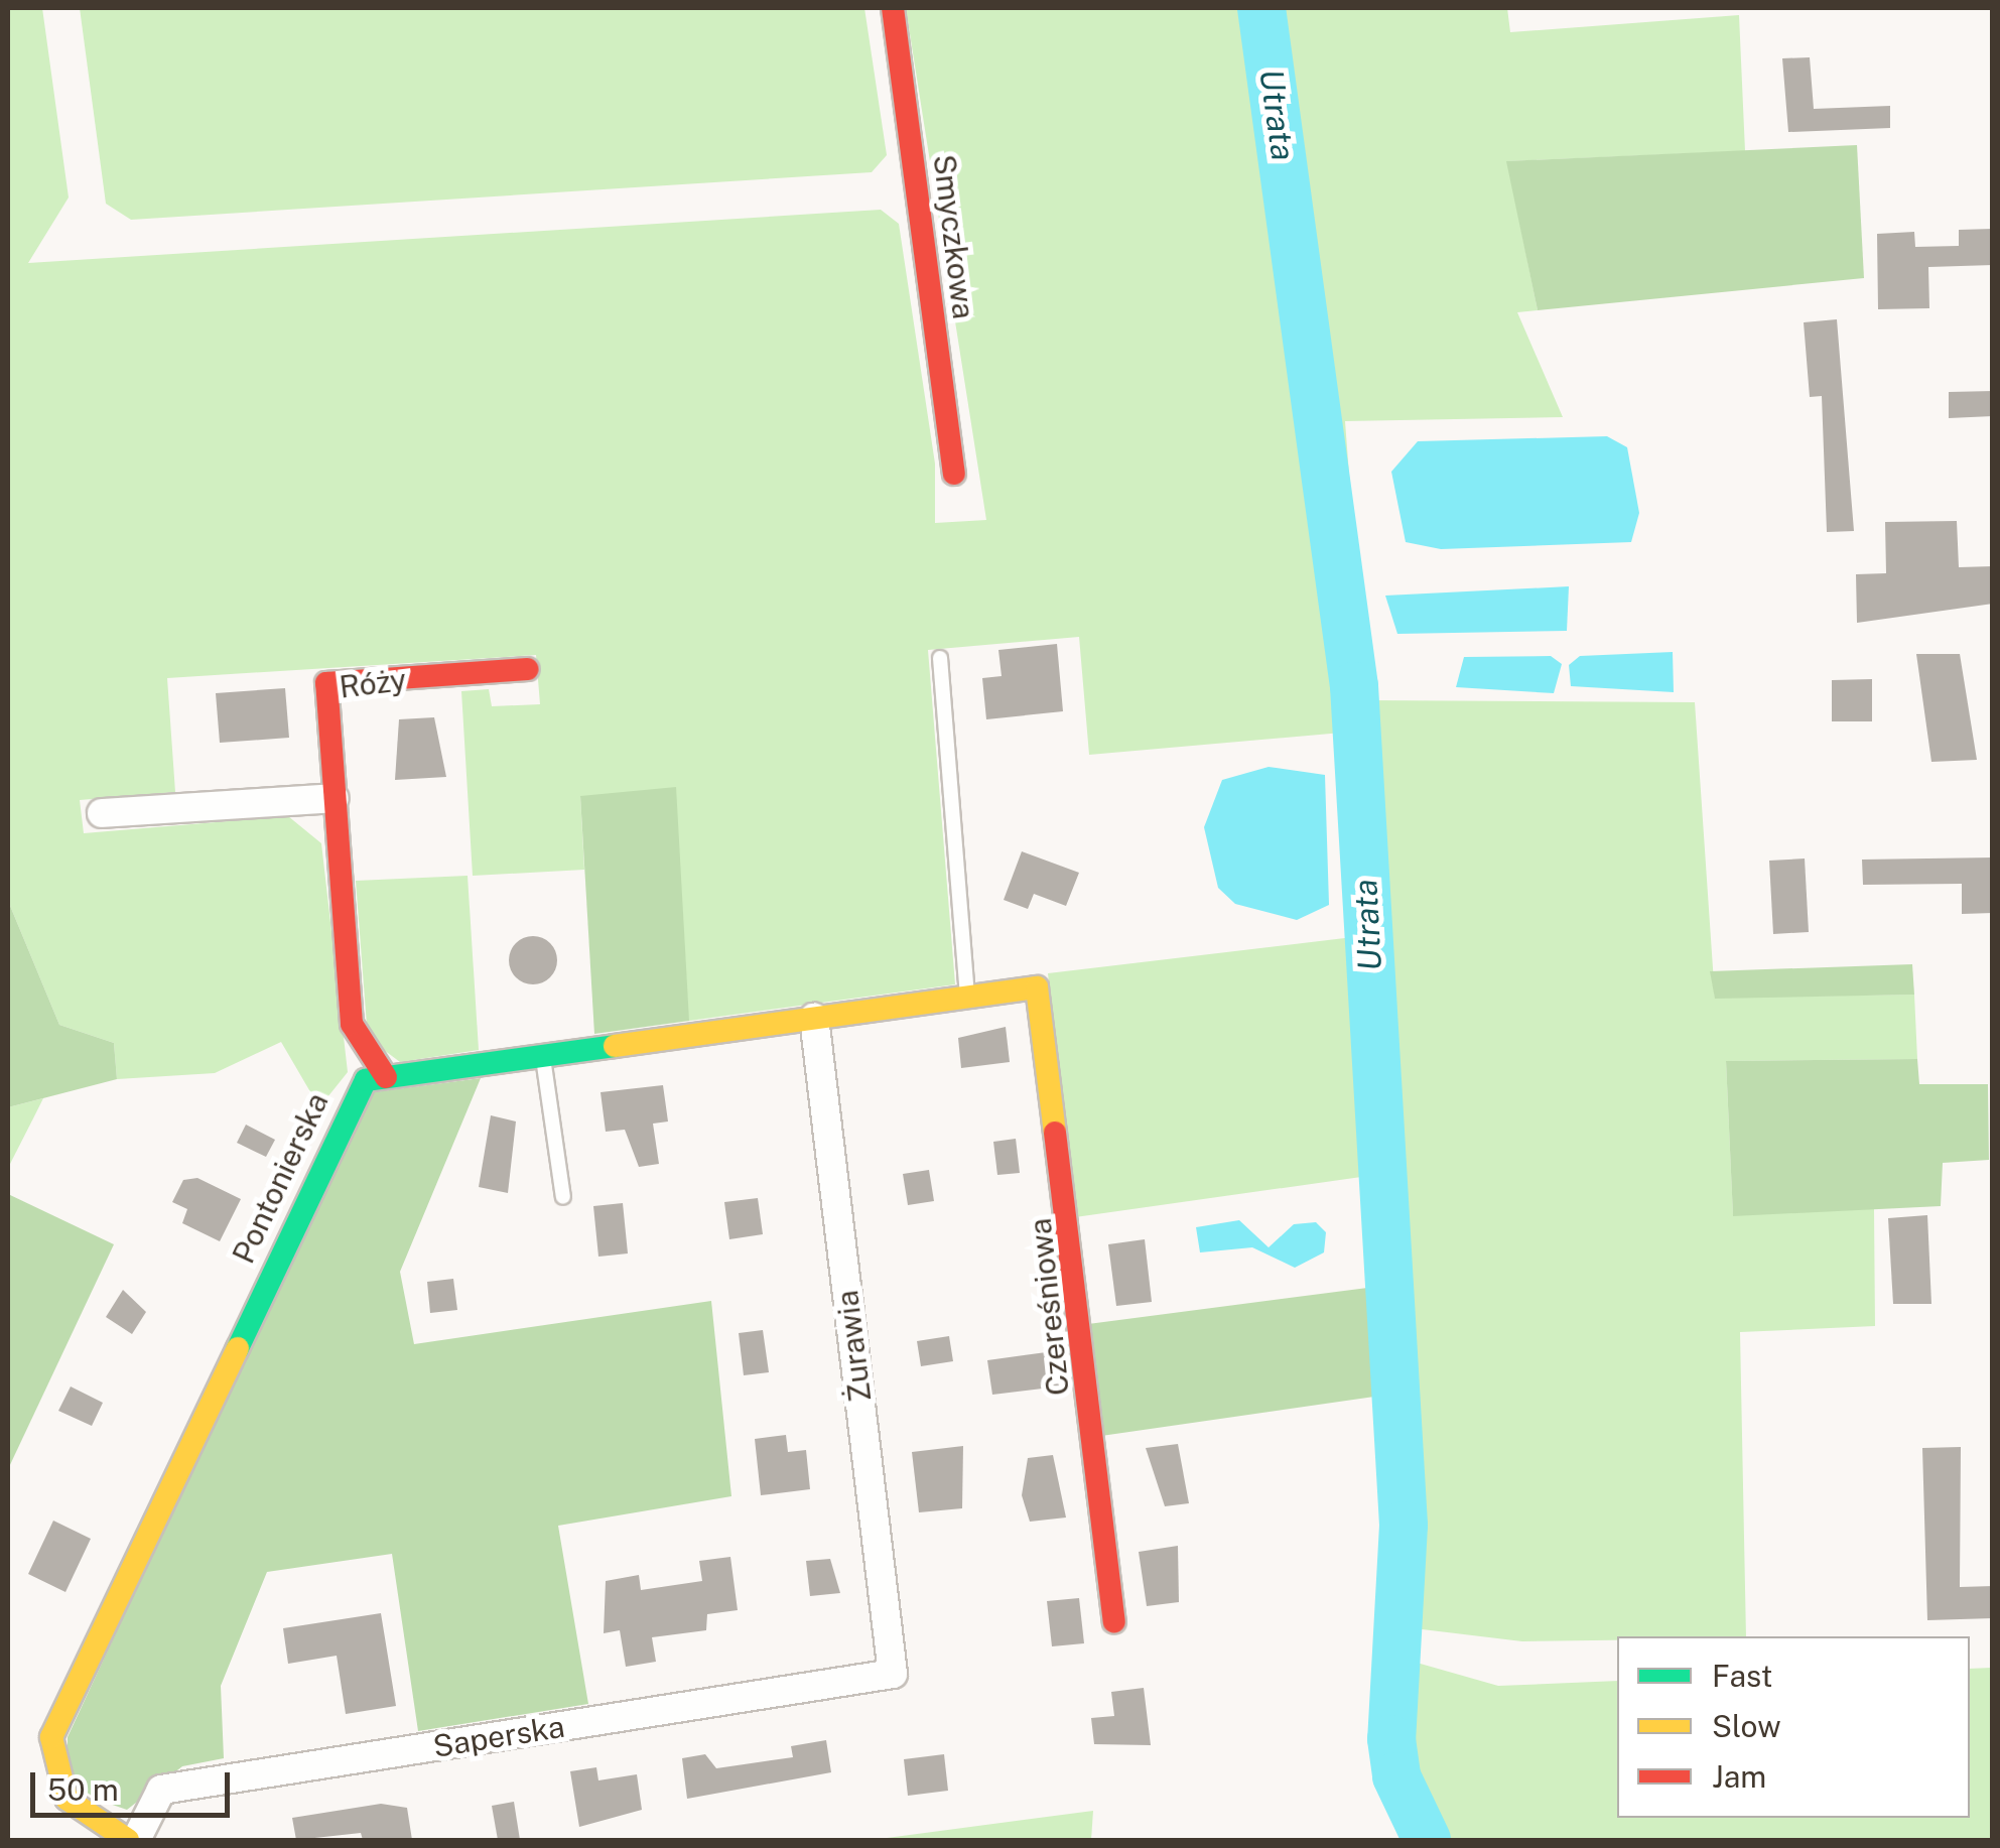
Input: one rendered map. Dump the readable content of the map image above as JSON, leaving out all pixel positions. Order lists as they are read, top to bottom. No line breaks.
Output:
{"streets":{"street":["Smyczkowa","Róży","Pontonierska","Czereśniowa","Żurawia","Saperska"]},"crossings":[["Róży","Pontonierska"],["Pontonierska","Czereśniowa"],["Pontonierska","Żurawia"],["Żurawia","Saperska"]],"water":["Utrata"],"legend":["Fast","Slow","Jam"],"scale_bar":"50 m"}
